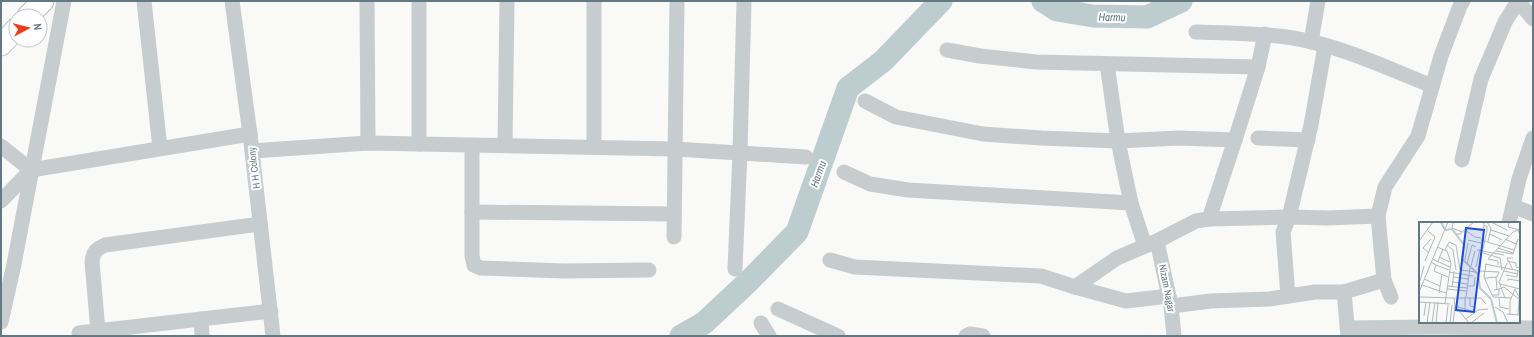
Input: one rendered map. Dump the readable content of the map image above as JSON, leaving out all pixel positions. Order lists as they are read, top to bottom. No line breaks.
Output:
{"streets":{"street":["H H Colony","Nizam Nagar"]},"water":["Harmu"],"north":"right"}
